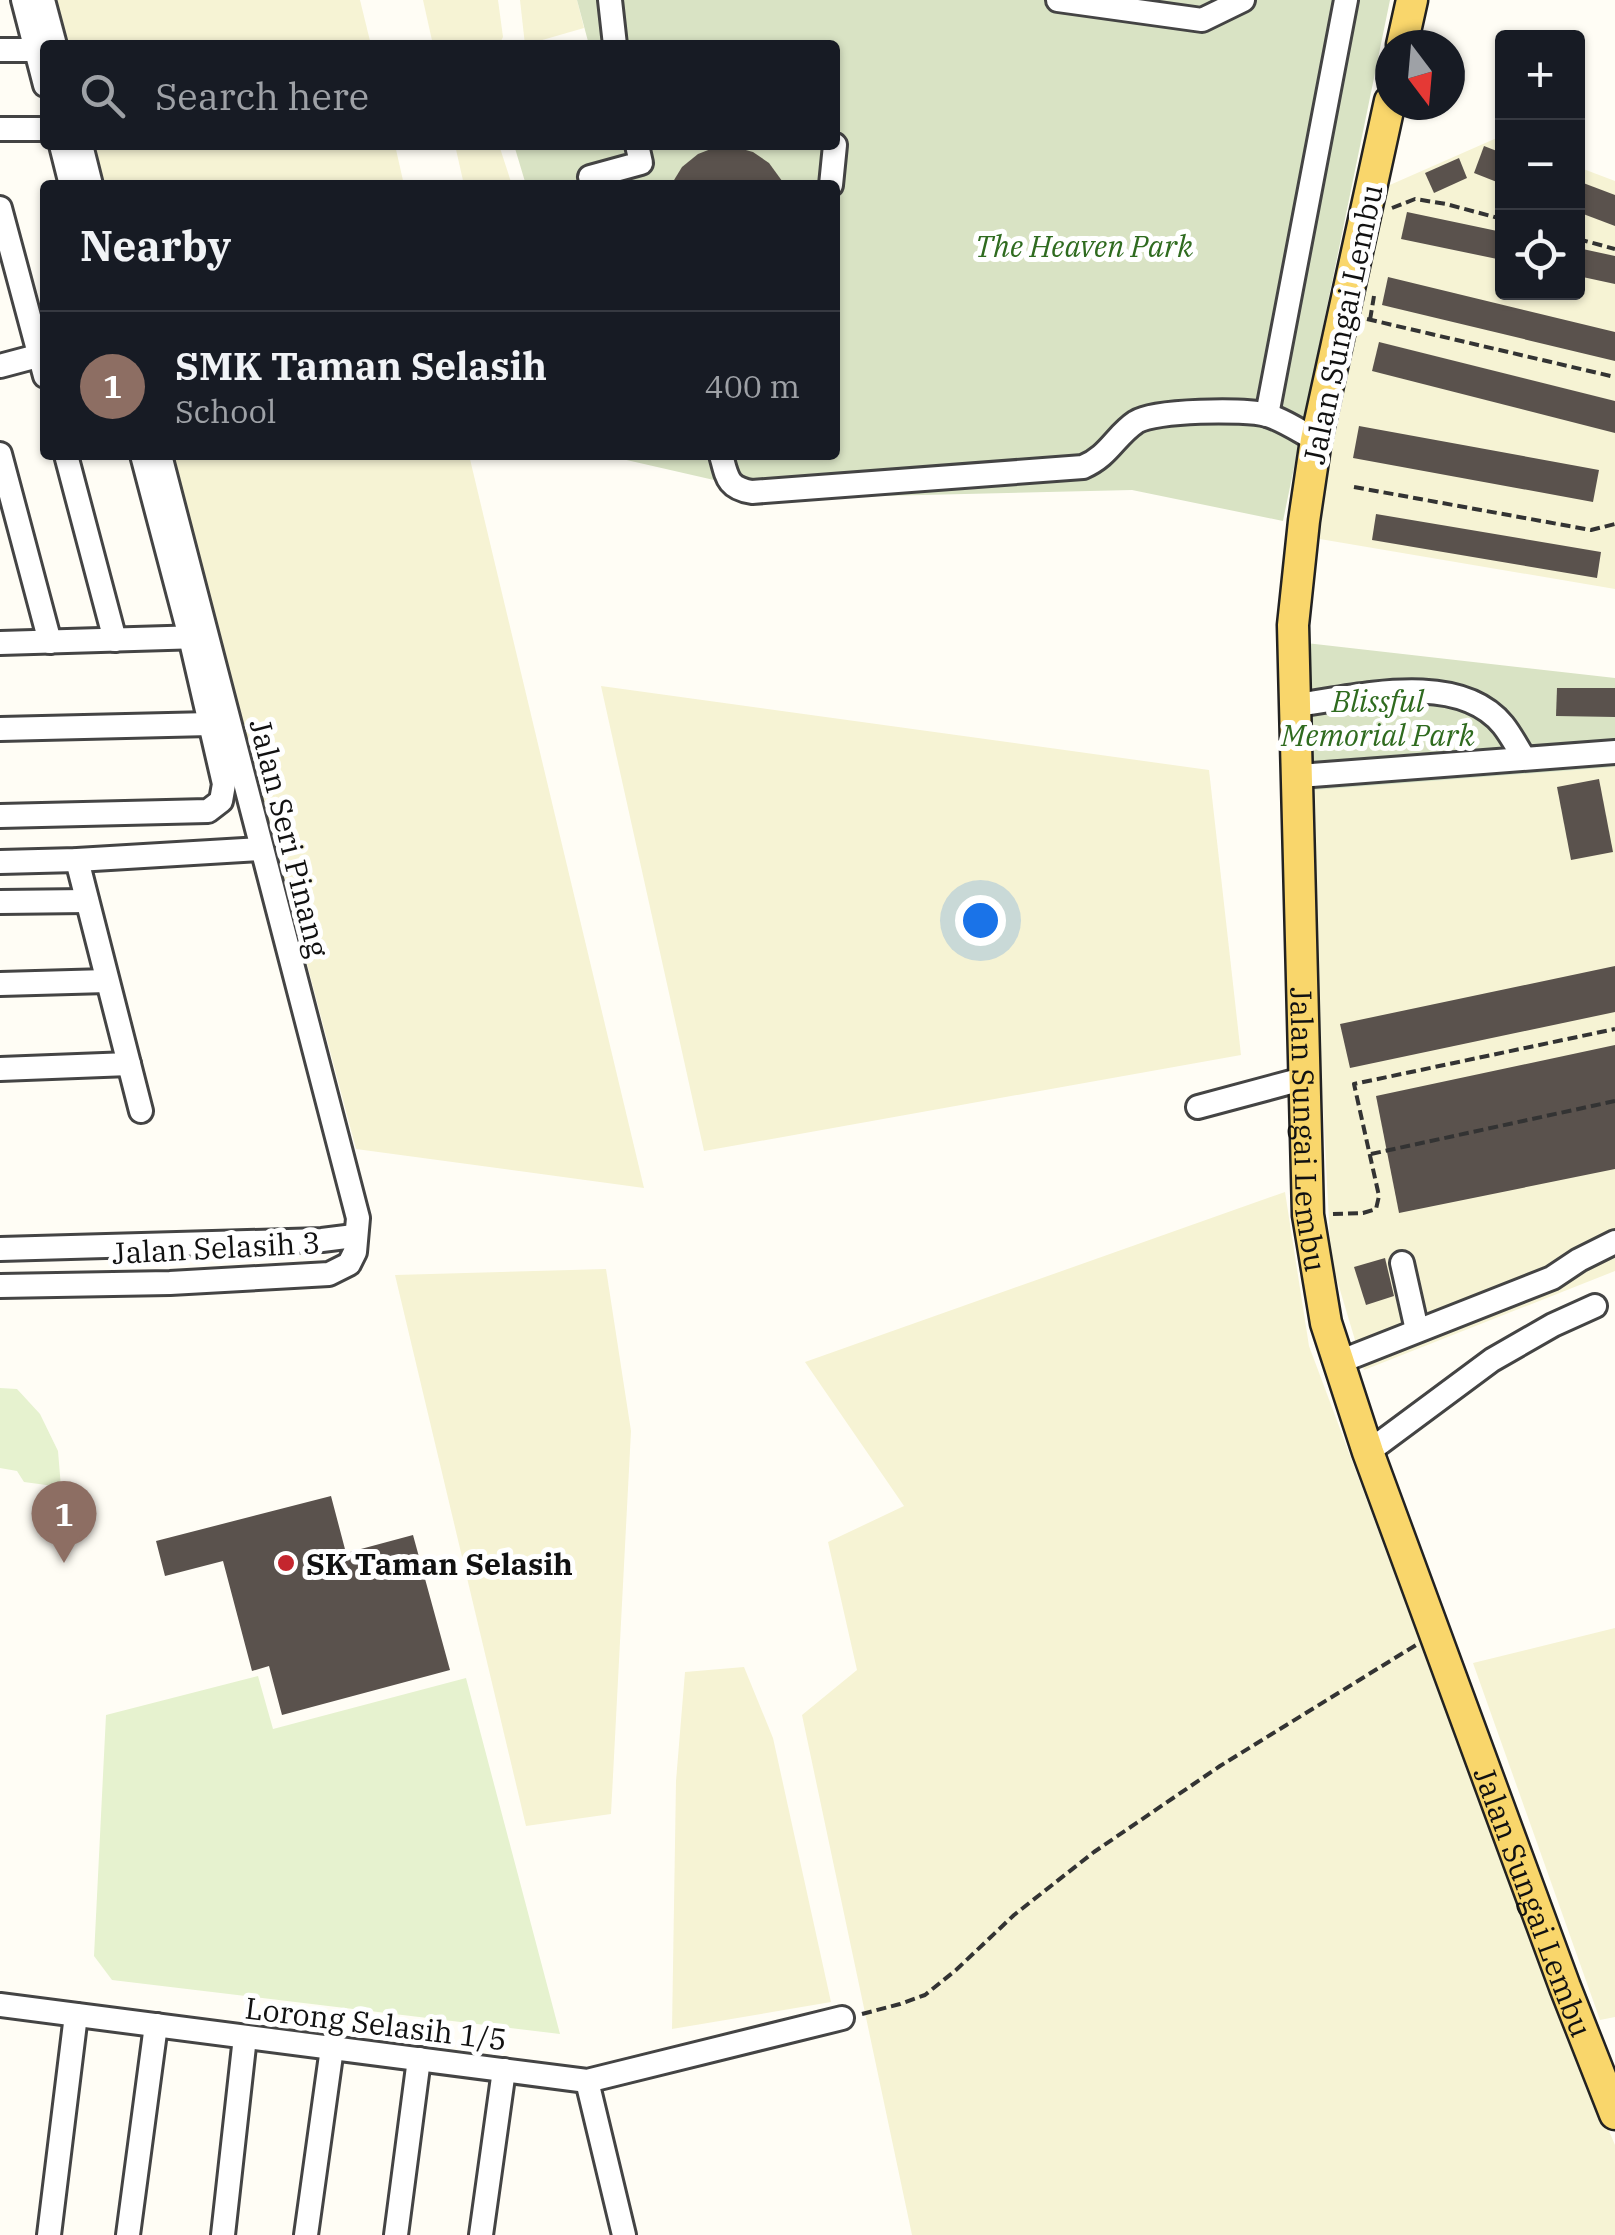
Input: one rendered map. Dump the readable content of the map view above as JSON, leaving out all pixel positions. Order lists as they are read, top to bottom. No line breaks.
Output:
{"streets":{"main road":["Jalan Sungai Lembu"],"street":["Jalan Seri Pinang","Jalan Selasih 3","Lorong Selasih 1/5"]},"crossings":[["Jalan Seri Pinang","Jalan Selasih 3"]],"parks":["The Heaven Park","Blissful Memorial Park"],"places":["SK Taman Selasih"],"north":"bottom","page":{"map_buttons":["+","−"],"search":"Search here","heading":"Nearby","list":[{"mark":"1","name":"SMK Taman Selasih","note":"School","value":"400 m"}],"pins":"1"}}
